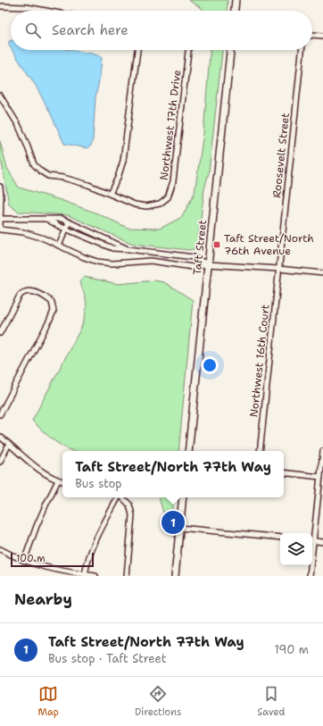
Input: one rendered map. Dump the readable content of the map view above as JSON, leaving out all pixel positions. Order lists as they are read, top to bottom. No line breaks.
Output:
{"streets":{"street":["Northwest 17th Drive","Roosevelt Street","Taft Street","Northwest 16th Court"]},"crossings":[["Roosevelt Street","Northwest 16th Court"]],"places":{"transit":["Taft Street/North 76th Avenue"]},"scale_bar":"100 m","page":{"search":"Search here","popup":["Taft Street/North 77th Way","Bus stop"],"pins":"1","scale":"100 m","heading":"Nearby","list":[{"mark":"1","name":"Taft Street/North 77th Way","note":"Bus stop · Taft Street","value":"190 m"}],"nav":["Map","Directions","Saved"]}}
